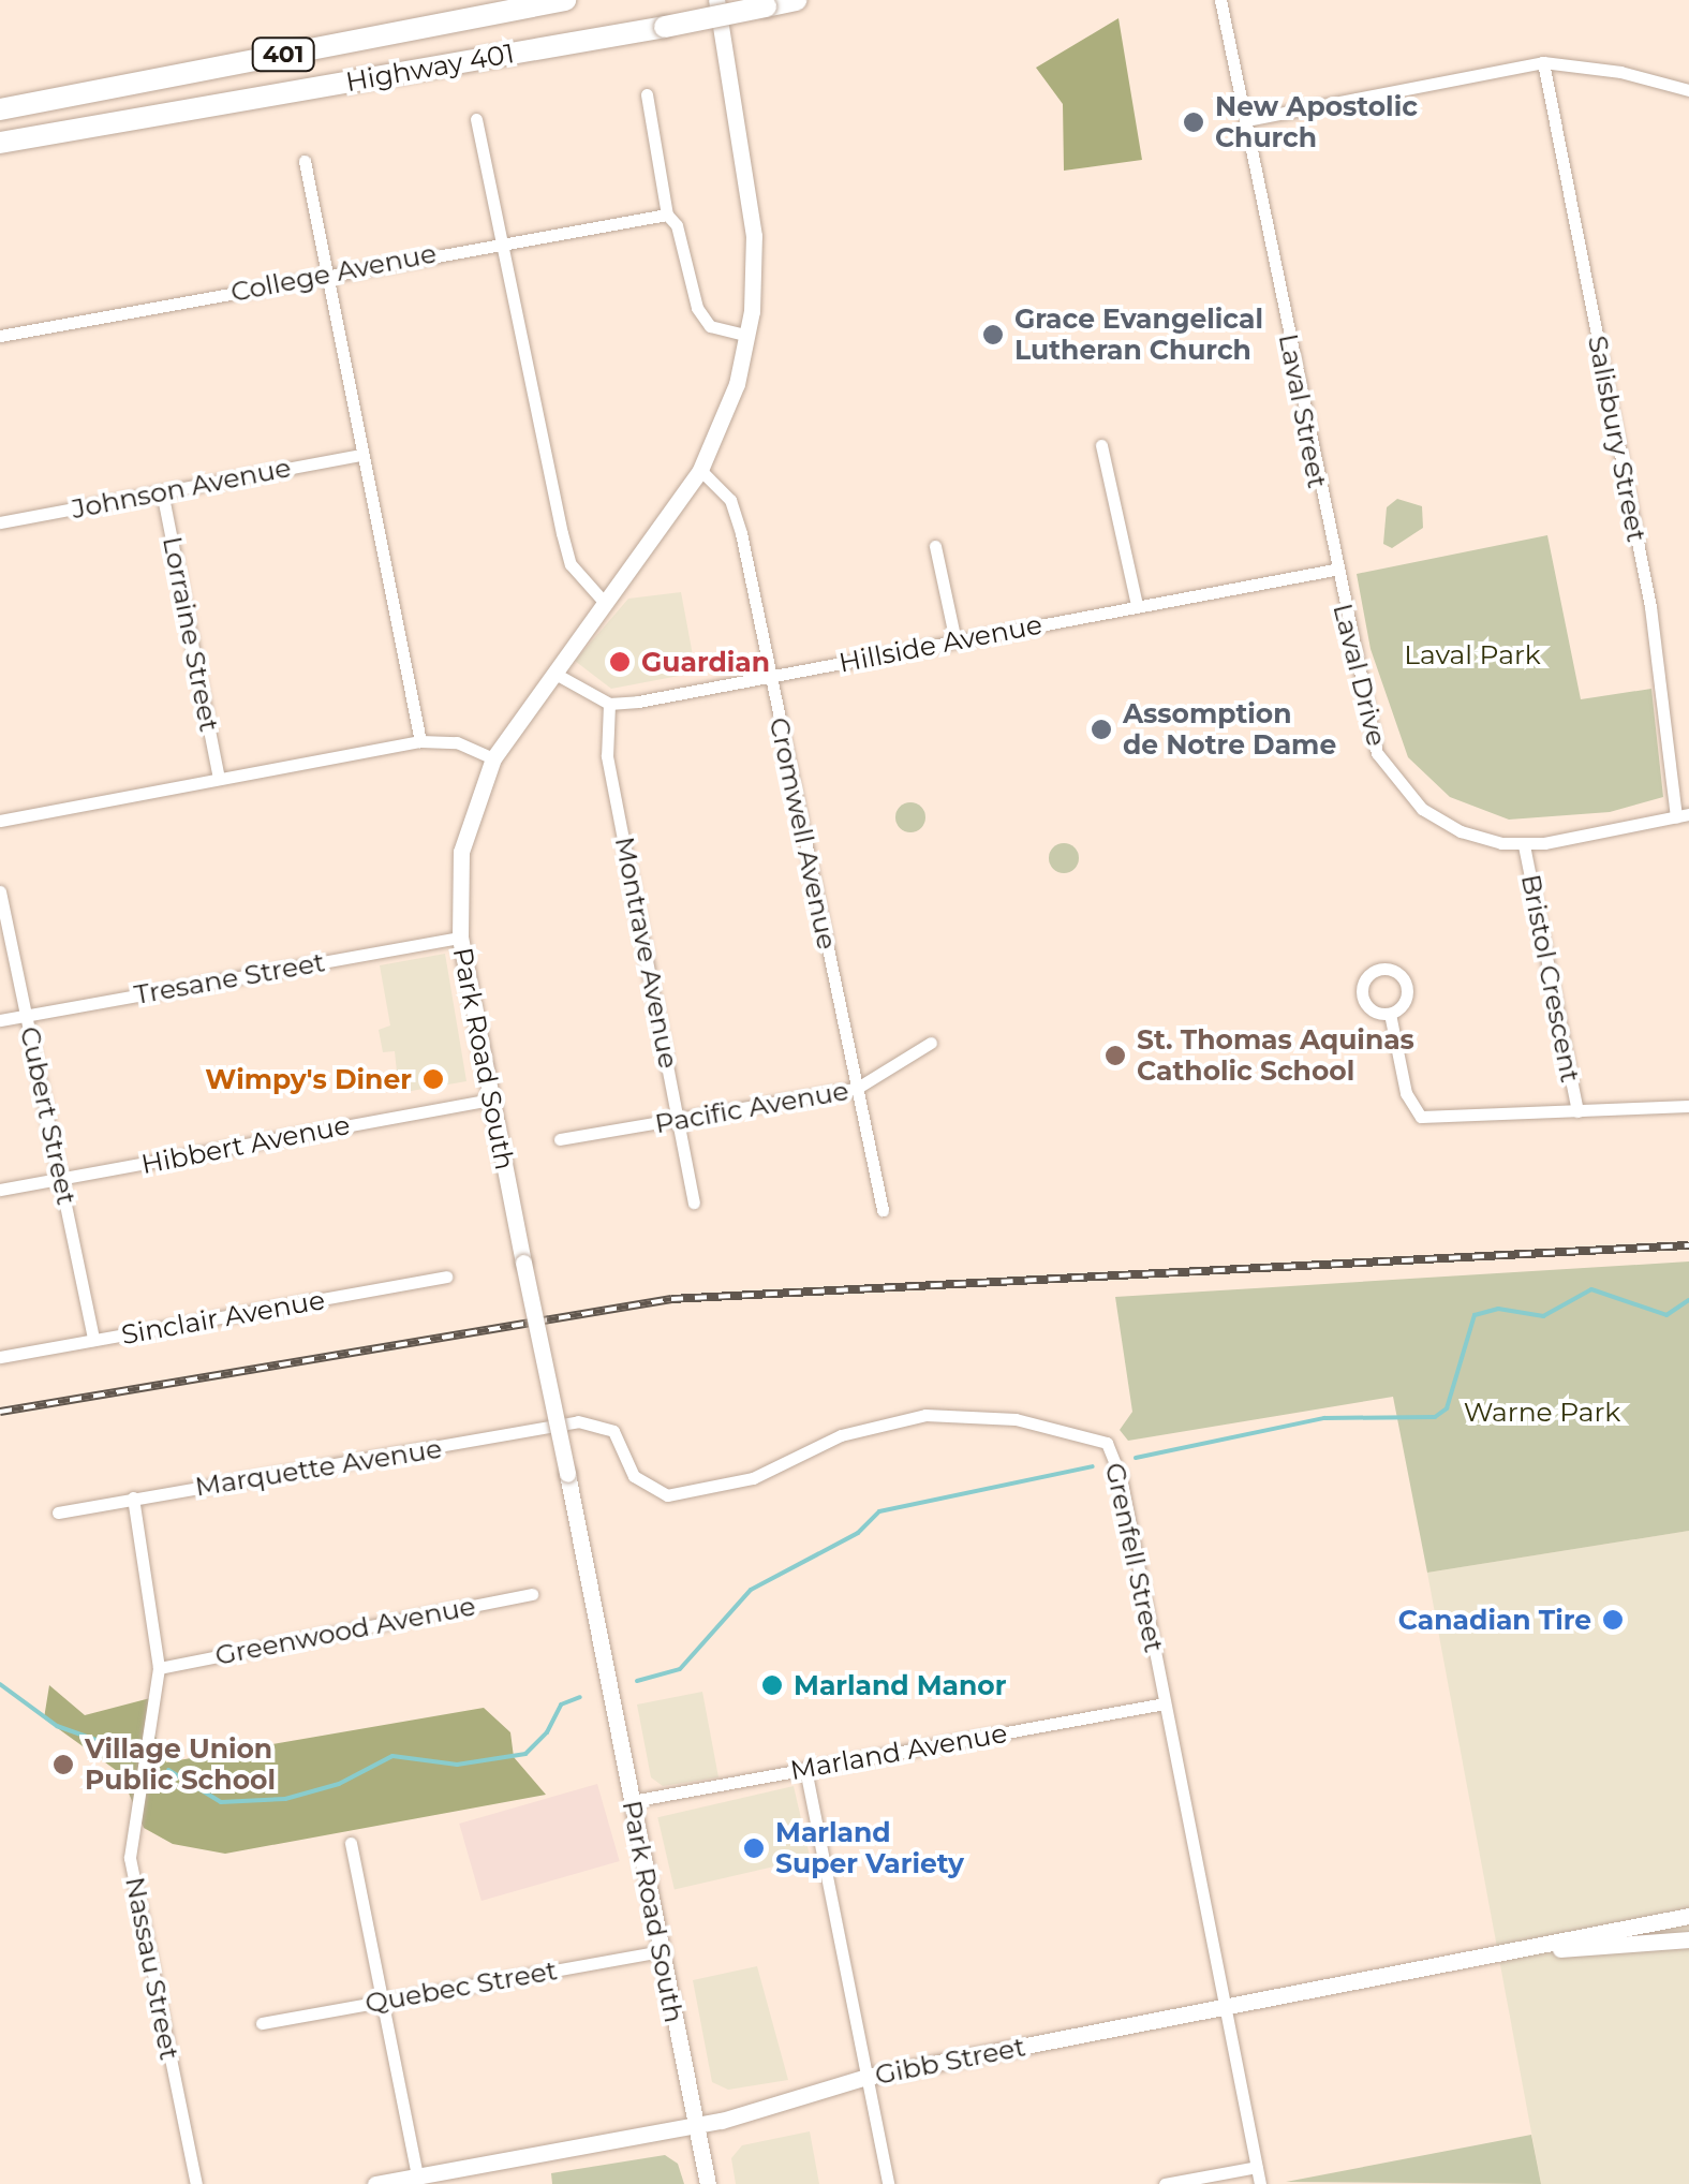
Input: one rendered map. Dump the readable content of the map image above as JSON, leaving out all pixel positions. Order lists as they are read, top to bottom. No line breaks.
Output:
{"streets":{"highway":["401","Highway 401"],"main road":["Park Road South","Gibb Street"],"street":["College Avenue","Laval Street","Salisbury Street","Johnson Avenue","Lorraine Street","Hillside Avenue","Laval Drive","Cromwell Avenue","Montrave Avenue","Tresane Street","Bristol Crescent","Pacific Avenue","Cubert Street","Hibbert Avenue","Sinclair Avenue","Marquette Avenue","Grenfell Street","Greenwood Avenue","Marland Avenue","Nassau Street","Quebec Street"]},"crossings":[["Laval Street","Hillside Avenue"],["Laval Street","Laval Drive"],["Salisbury Street","Laval Drive"],["Johnson Avenue","Lorraine Street"],["Hillside Avenue","Laval Drive"],["Hillside Avenue","Cromwell Avenue"],["Hillside Avenue","Montrave Avenue"],["Laval Drive","Bristol Crescent"],["Cromwell Avenue","Park Road South"],["Cromwell Avenue","Pacific Avenue"],["Montrave Avenue","Pacific Avenue"],["Tresane Street","Park Road South"],["Tresane Street","Cubert Street"],["Park Road South","Hibbert Avenue"],["Park Road South","Marland Avenue"],["Park Road South","Quebec Street"],["Park Road South","Gibb Street"],["Cubert Street","Hibbert Avenue"],["Cubert Street","Sinclair Avenue"],["Marquette Avenue","Grenfell Street"],["Marquette Avenue","Nassau Street"],["Grenfell Street","Marland Avenue"],["Grenfell Street","Gibb Street"],["Greenwood Avenue","Nassau Street"]],"parks":["Laval Park","Warne Park"],"places":["New Apostolic Church","Grace Evangelical Lutheran Church","Guardian","Assomption de Notre Dame","St. Thomas Aquinas Catholic School","Wimpy's Diner","Canadian Tire","Marland Manor","Village Union Public School","Marland Super Variety"]}
